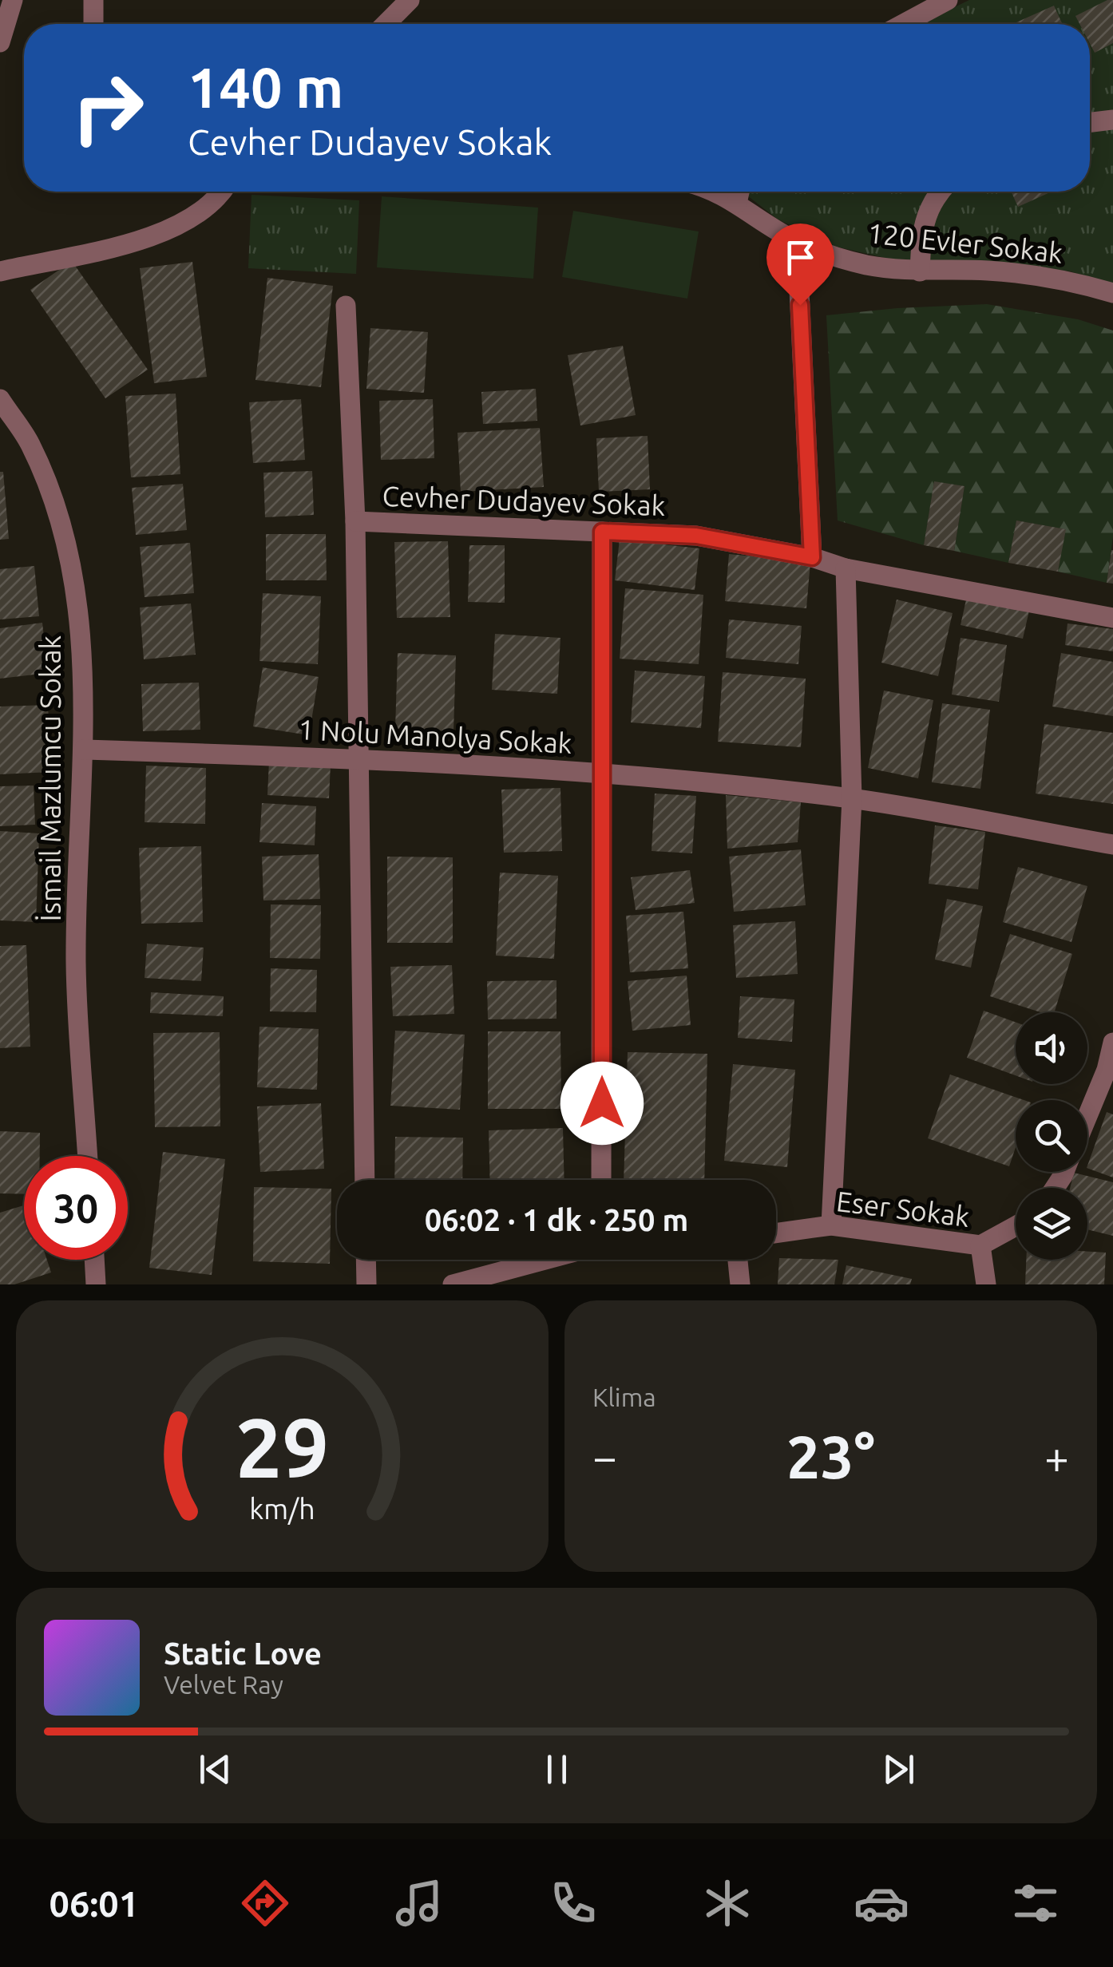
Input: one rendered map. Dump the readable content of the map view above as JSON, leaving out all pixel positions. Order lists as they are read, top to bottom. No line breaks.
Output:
{"streets":{"street":["120 Evler Sokak","Cevher Dudayev Sokak","1 Nolu Manolya Sokak","İsmail Mazlumcu Sokak","Eser Sokak"]},"crossings":[["1 Nolu Manolya Sokak","İsmail Mazlumcu Sokak"]],"page":{"turn":["140 m","Cevher Dudayev Sokak"],"limit":"30","trip":"06:02 · 1 dk · 250 m","tile":"Klima","heat":["−","23°","+"],"song":["Static Love","Velvet Ray"],"tabs":"06:01","gauge":["29","km/h"]}}
